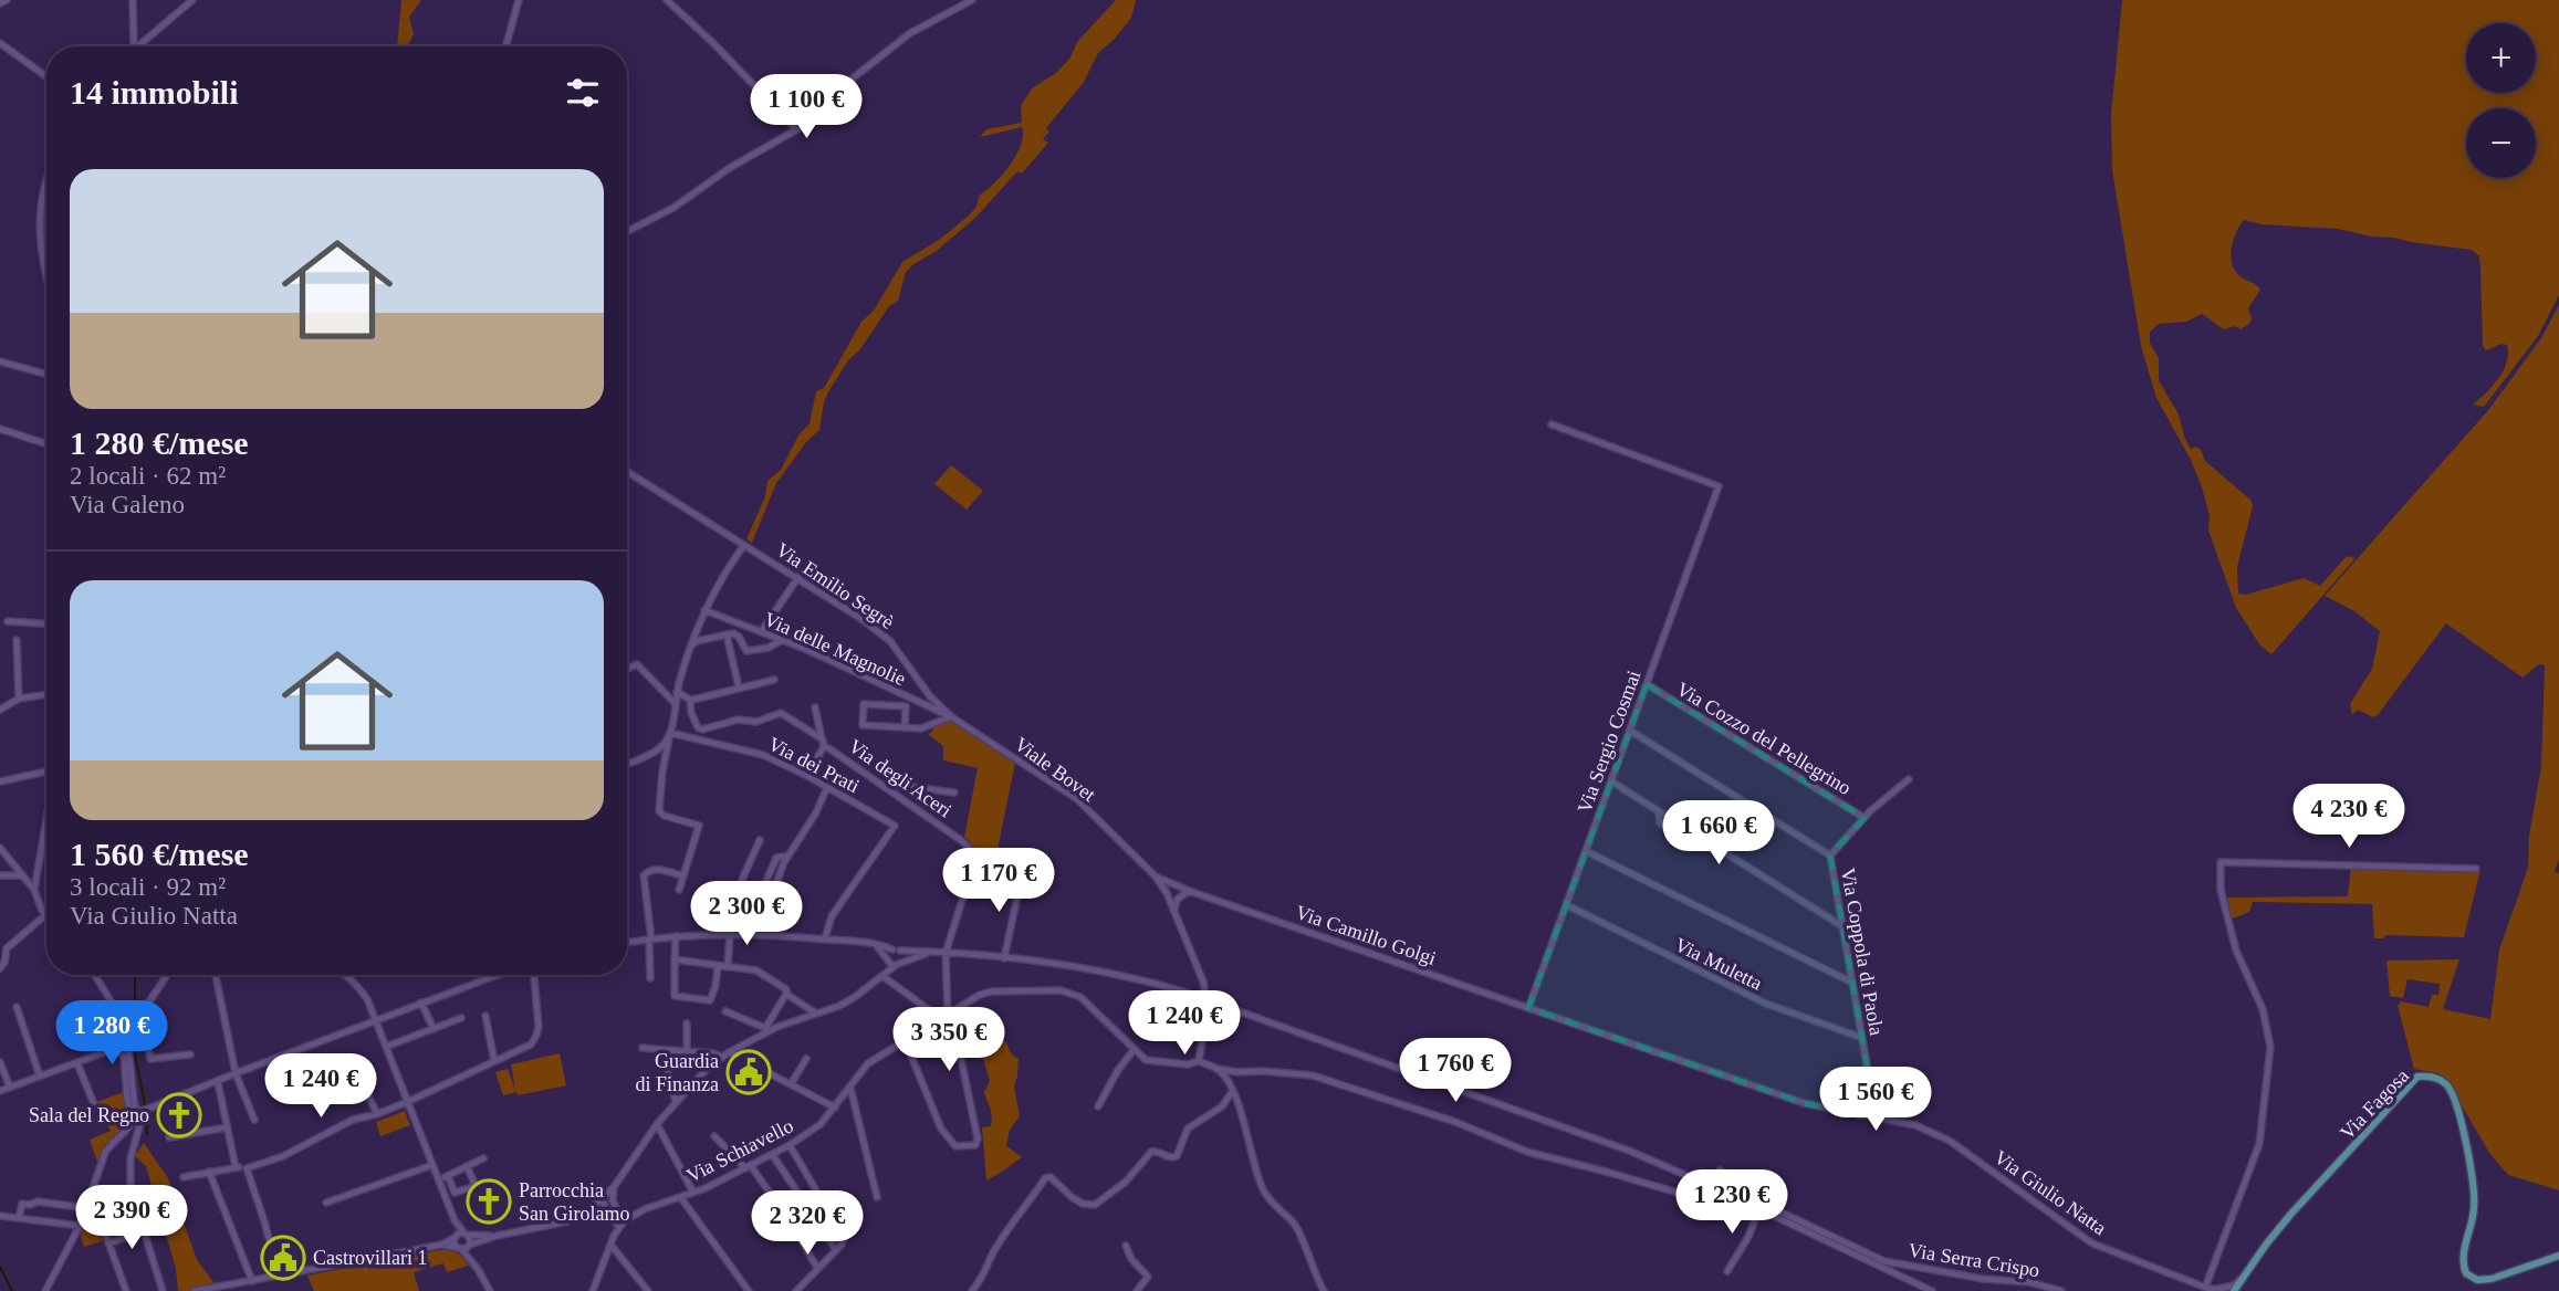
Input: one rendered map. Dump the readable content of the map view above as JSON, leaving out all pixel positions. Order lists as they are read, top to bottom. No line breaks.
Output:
{"streets":{"main road":["Via Fagosa"],"street":["Via Emilio Segrè","Via delle Magnolie","Via Cozzo del Pellegrino","Via Sergio Cosmai","Via dei Prati","Viale Bovet","Via degli Aceri","Via Camillo Golgi","Via Coppola di Paola","Via Muletta","Via Schiavello","Via Giulio Natta","Via Serra Crispo"]},"crossings":[["Via Emilio Segrè","Viale Bovet"],["Via delle Magnolie","Viale Bovet"],["Via Cozzo del Pellegrino","Via Sergio Cosmai"],["Via Cozzo del Pellegrino","Via Coppola di Paola"],["Via Sergio Cosmai","Via Camillo Golgi"],["Via Sergio Cosmai","Via Muletta"],["Via Sergio Cosmai","Via Giulio Natta"],["Via dei Prati","Via degli Aceri"],["Viale Bovet","Via Camillo Golgi"],["Via Camillo Golgi","Via Giulio Natta"],["Via Coppola di Paola","Via Muletta"],["Via Coppola di Paola","Via Giulio Natta"]],"places":{"public building":["Guardia di Finanza","Castrovillari 1"],"church":["Sala del Regno","Parrocchia San Girolamo"]},"page":{"map_buttons":["+","−"],"heading":"14 immobili","price":["1 100 €","4 230 €","1 660 €","1 170 €","2 300 €","1 240 €","1 280 €","3 350 €","1 760 €","1 240 €","1 560 €","1 230 €","2 390 €","2 320 €"],"list":[{"name":"1 280 €/mese","note":"2 locali · 62 m² · Via Galeno"},{"name":"1 560 €/mese","note":"3 locali · 92 m² · Via Giulio Natta"}]}}
